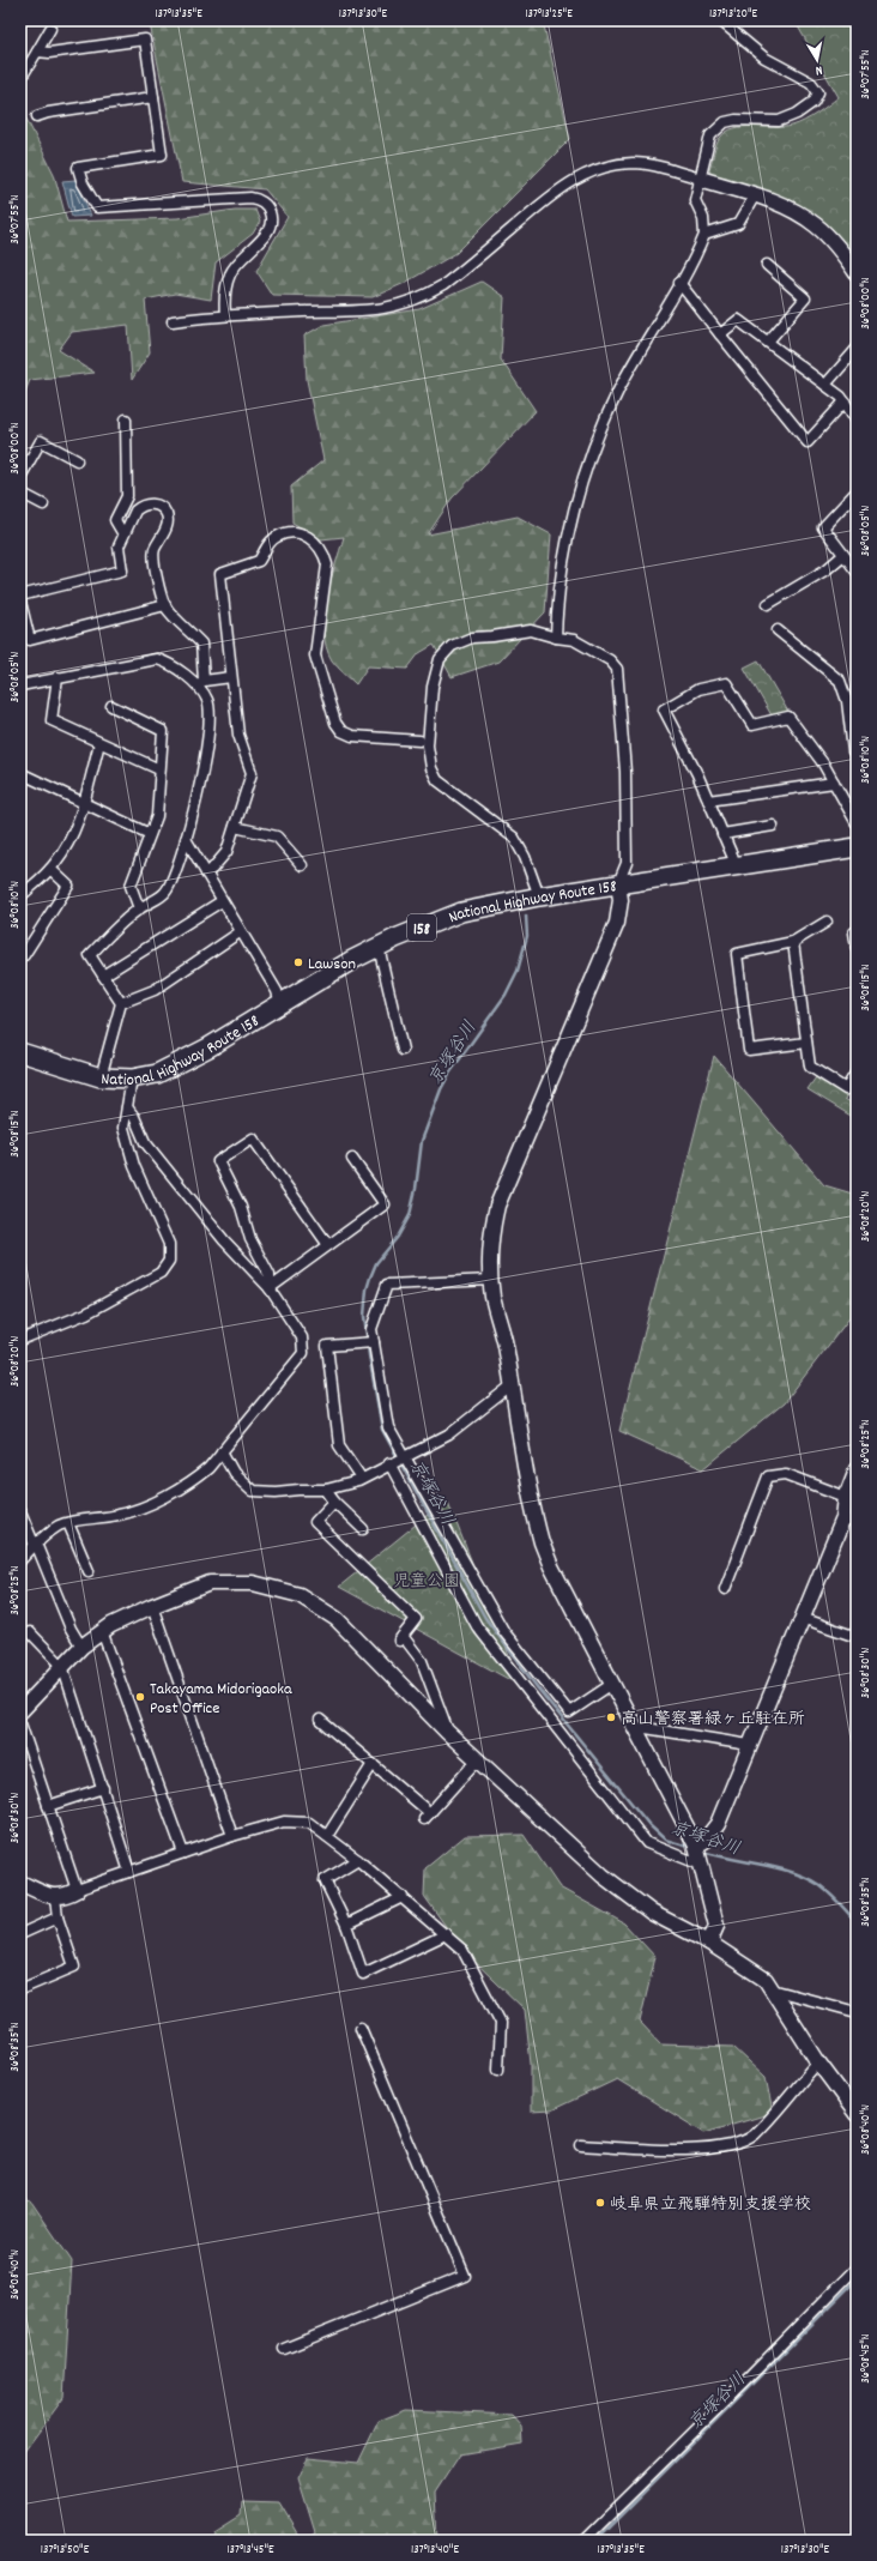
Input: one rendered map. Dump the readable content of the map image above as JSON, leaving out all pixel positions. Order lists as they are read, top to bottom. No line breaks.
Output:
{"streets":{"highway":["National Highway Route 158","158"]},"water":["京塚谷川"],"parks":["児童公園"],"places":["Lawson","Takayama Midorigaoka Post Office","高山警察署緑ヶ丘駐在所","岐阜県立飛騨特別支援学校"],"north":"bottom","coordinates":["137°13'35\"E","137°13'30\"E","137°13'25\"E","137°13'20\"E","36°07'55\"N","36°08'00\"N","36°08'05\"N","36°08'10\"N","36°08'15\"N","36°08'20\"N","36°08'25\"N","36°08'30\"N","36°08'35\"N","36°08'40\"N","36°08'45\"N","137°13'50\"E","137°13'45\"E","137°13'40\"E"]}
